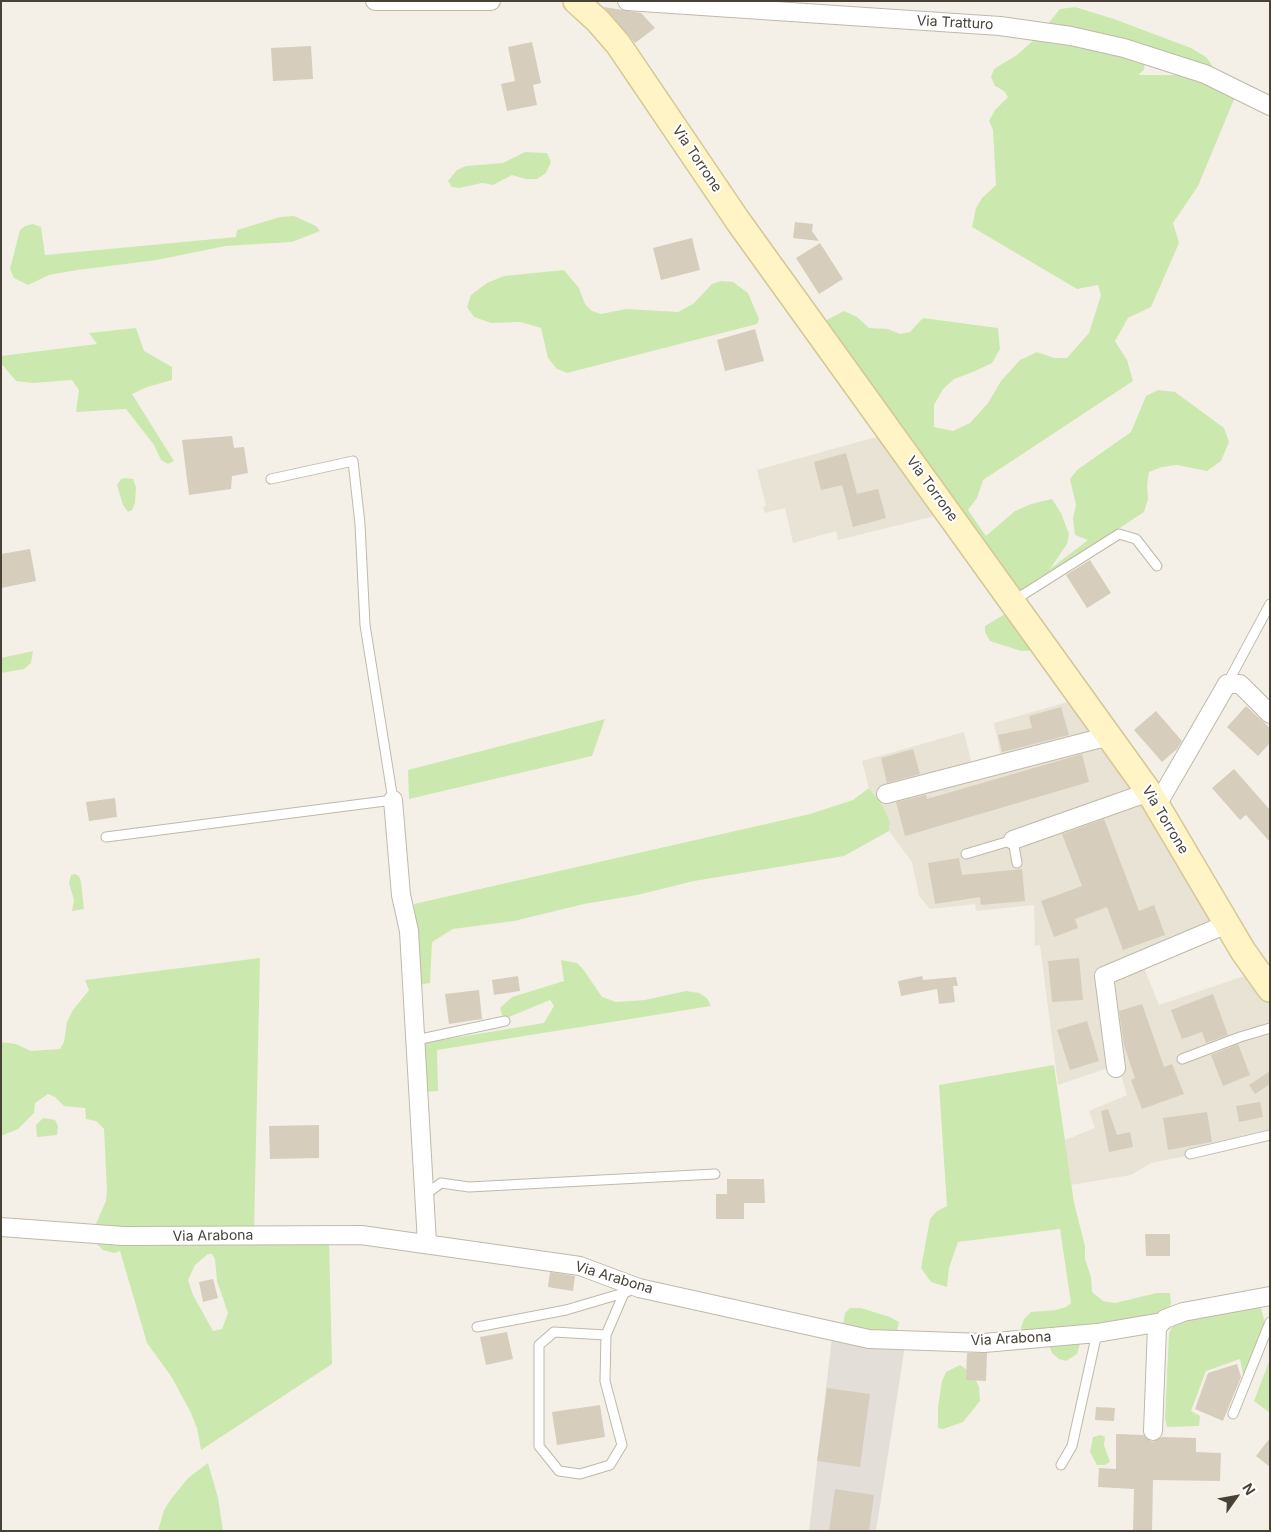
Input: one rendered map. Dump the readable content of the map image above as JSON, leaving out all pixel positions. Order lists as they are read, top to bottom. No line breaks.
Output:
{"streets":{"main road":["Via Torrone"],"street":["Via Tratturo","Via Arabona"]},"north":"top right"}
